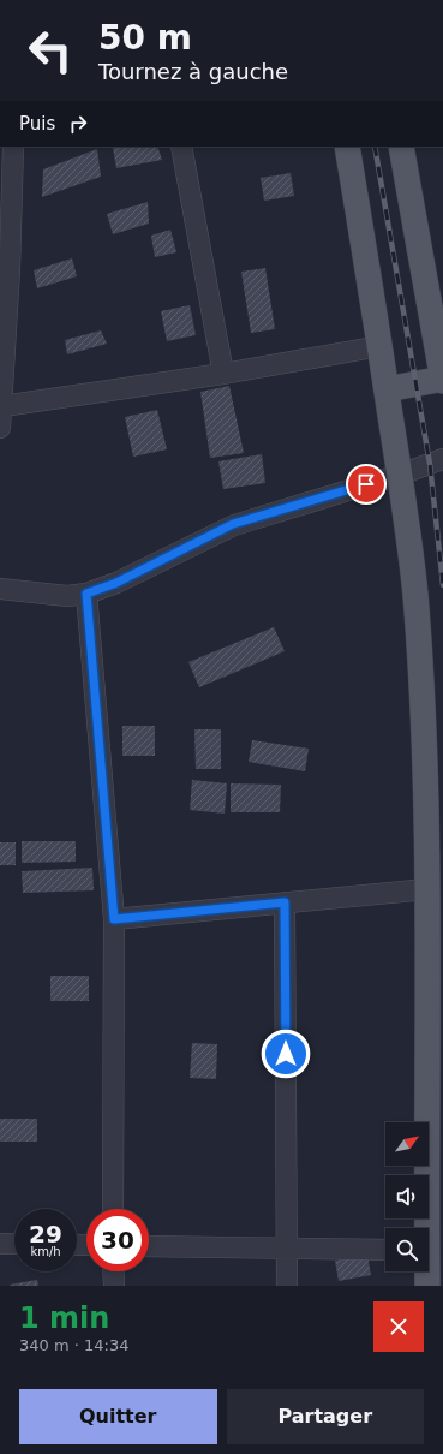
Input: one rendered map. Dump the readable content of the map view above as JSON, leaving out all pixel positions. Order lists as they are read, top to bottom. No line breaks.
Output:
{"north":"top right","page":{"turn":["50 m","Tournez à gauche"],"then":"Puis","speed":"29 km/h","limit":"30","heading":["1 min","340 m · 14:34"],"buttons":["Quitter","Partager"]}}
